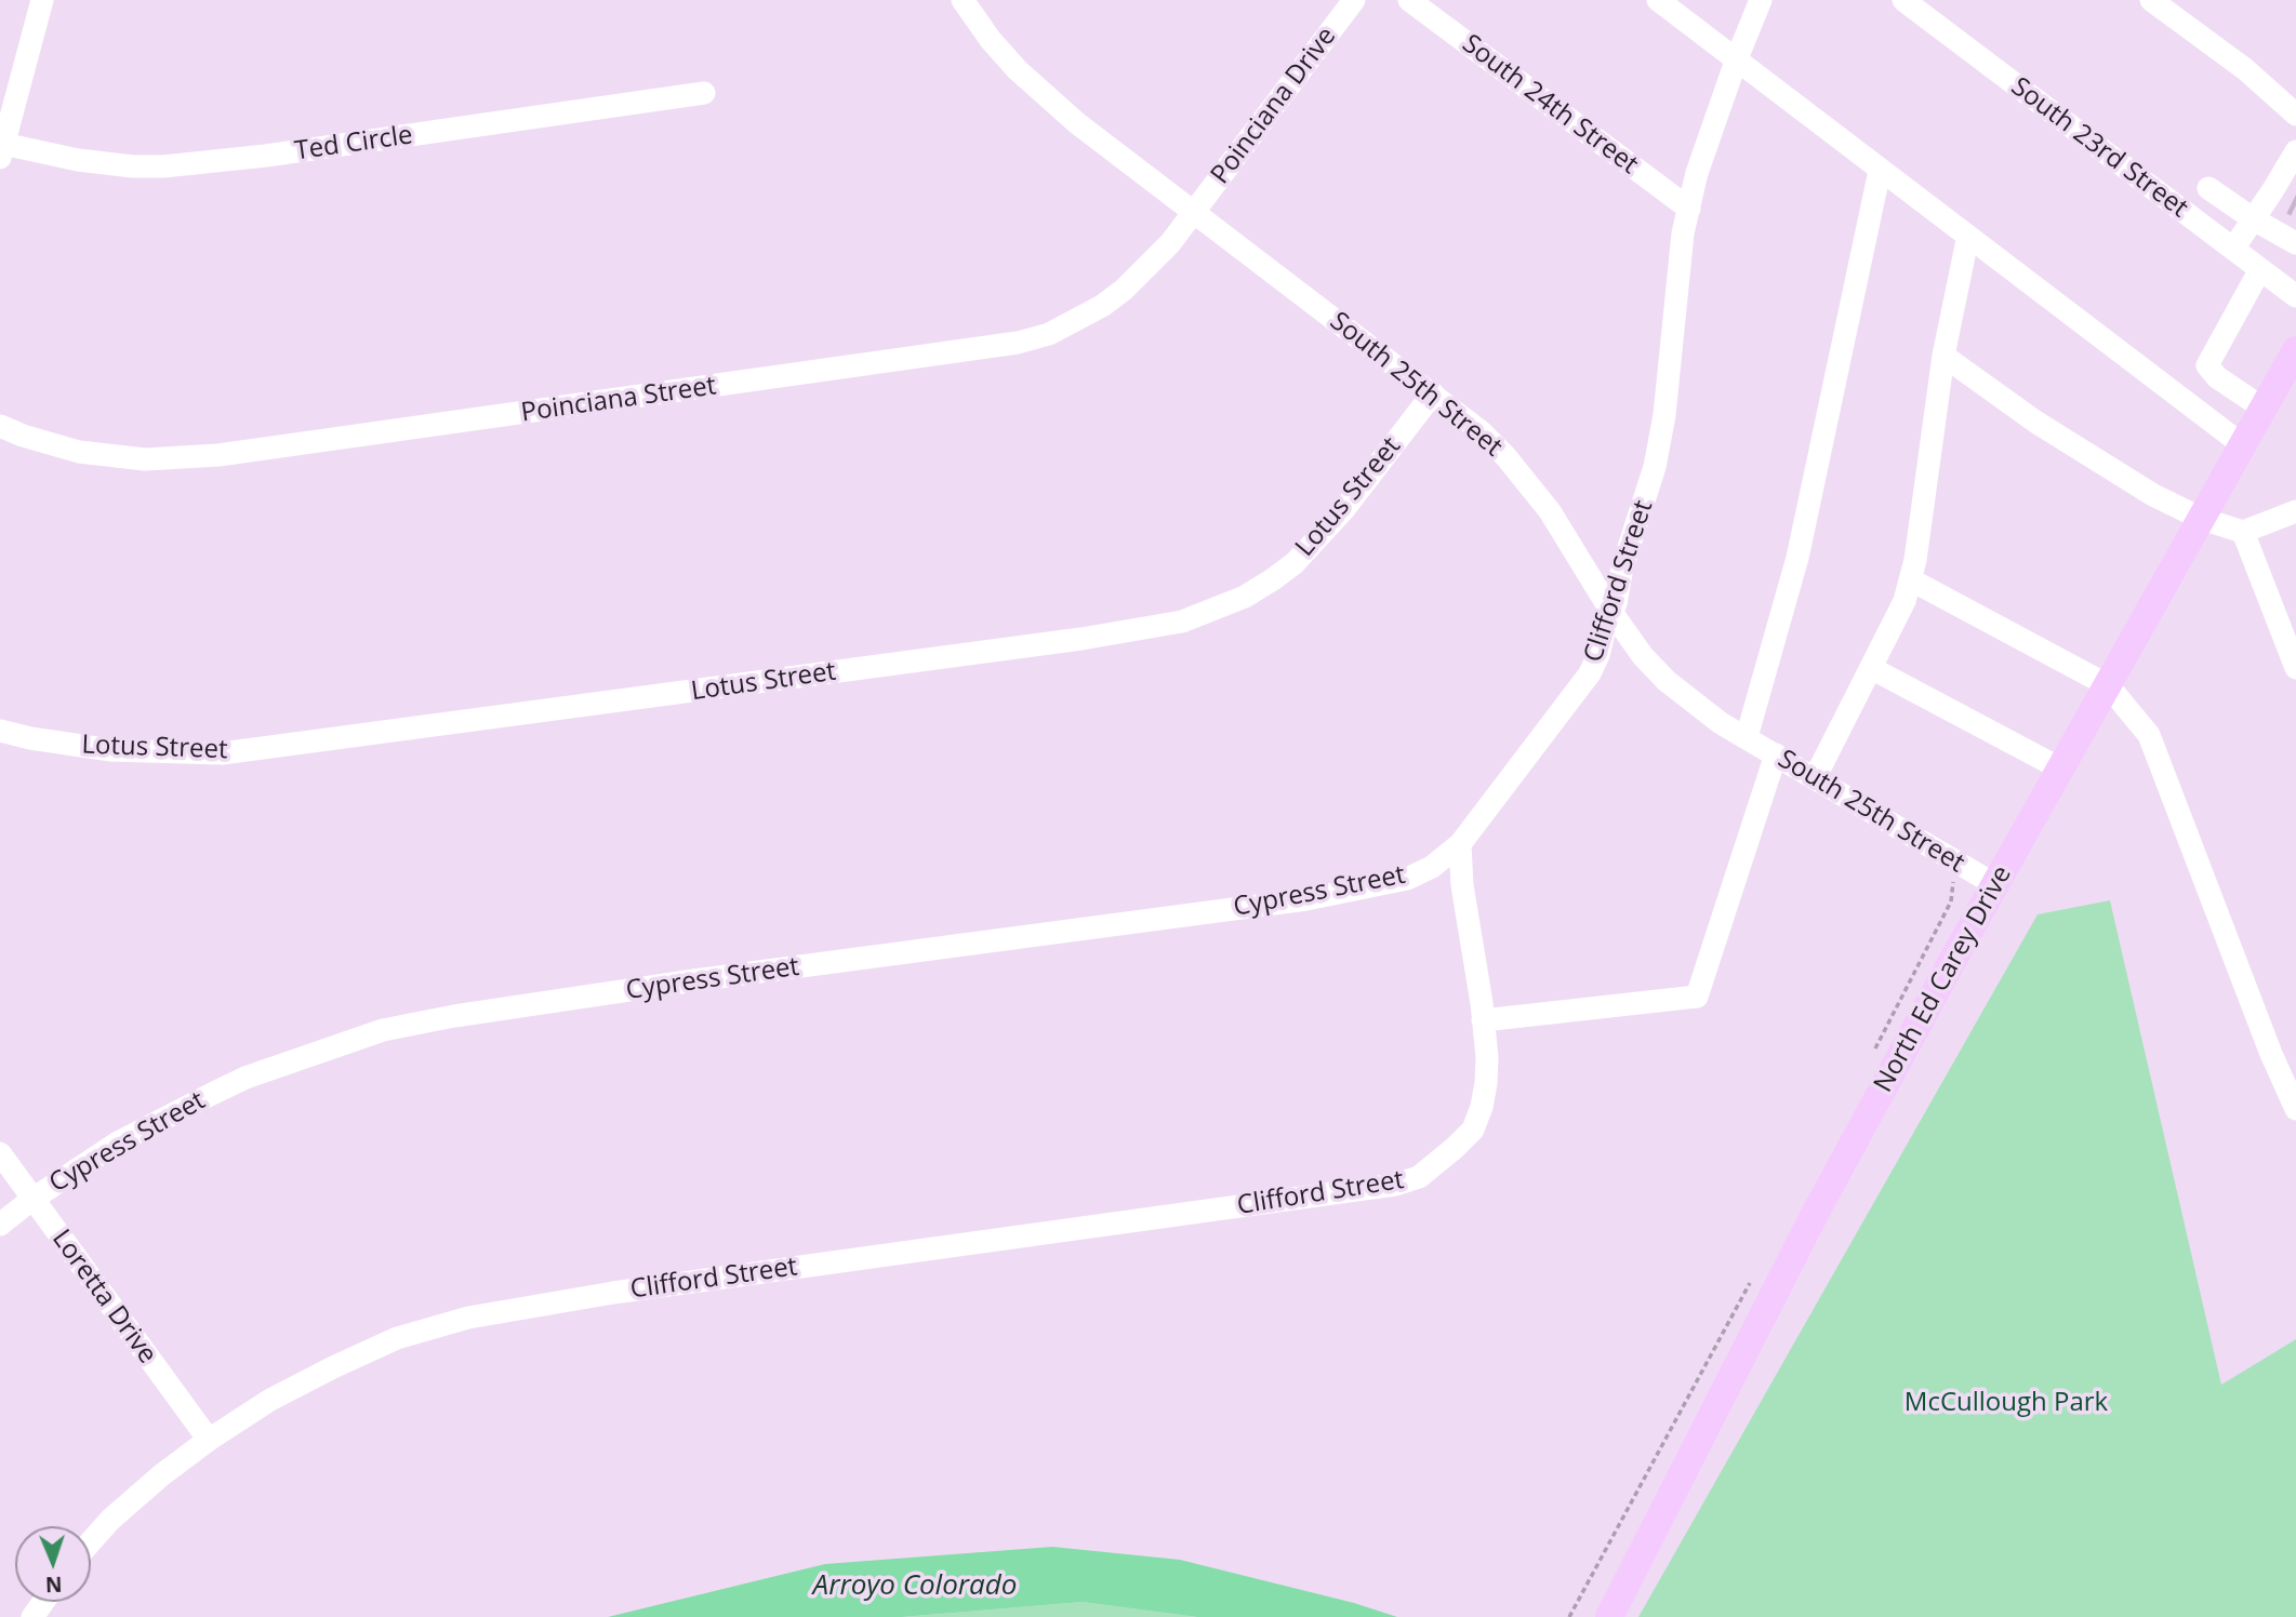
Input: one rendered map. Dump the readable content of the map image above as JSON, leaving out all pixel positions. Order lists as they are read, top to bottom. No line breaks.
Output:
{"streets":{"main road":["North Ed Carey Drive"],"street":["South 24th Street","Poinciana Drive","Ted Circle","South 23rd Street","South 25th Street","Poinciana Street","Lotus Street","Clifford Street","Cypress Street","Loretta Drive"]},"crossings":[["South 24th Street","Clifford Street"],["Poinciana Drive","South 25th Street"],["Poinciana Drive","Poinciana Street"],["South 25th Street","Poinciana Street"],["South 25th Street","Lotus Street"],["South 25th Street","Clifford Street"],["South 25th Street","North Ed Carey Drive"],["Clifford Street","Cypress Street"],["Clifford Street","Loretta Drive"],["Cypress Street","Loretta Drive"]],"water":["Arroyo Colorado"],"parks":["McCullough Park"],"north":"bottom"}
